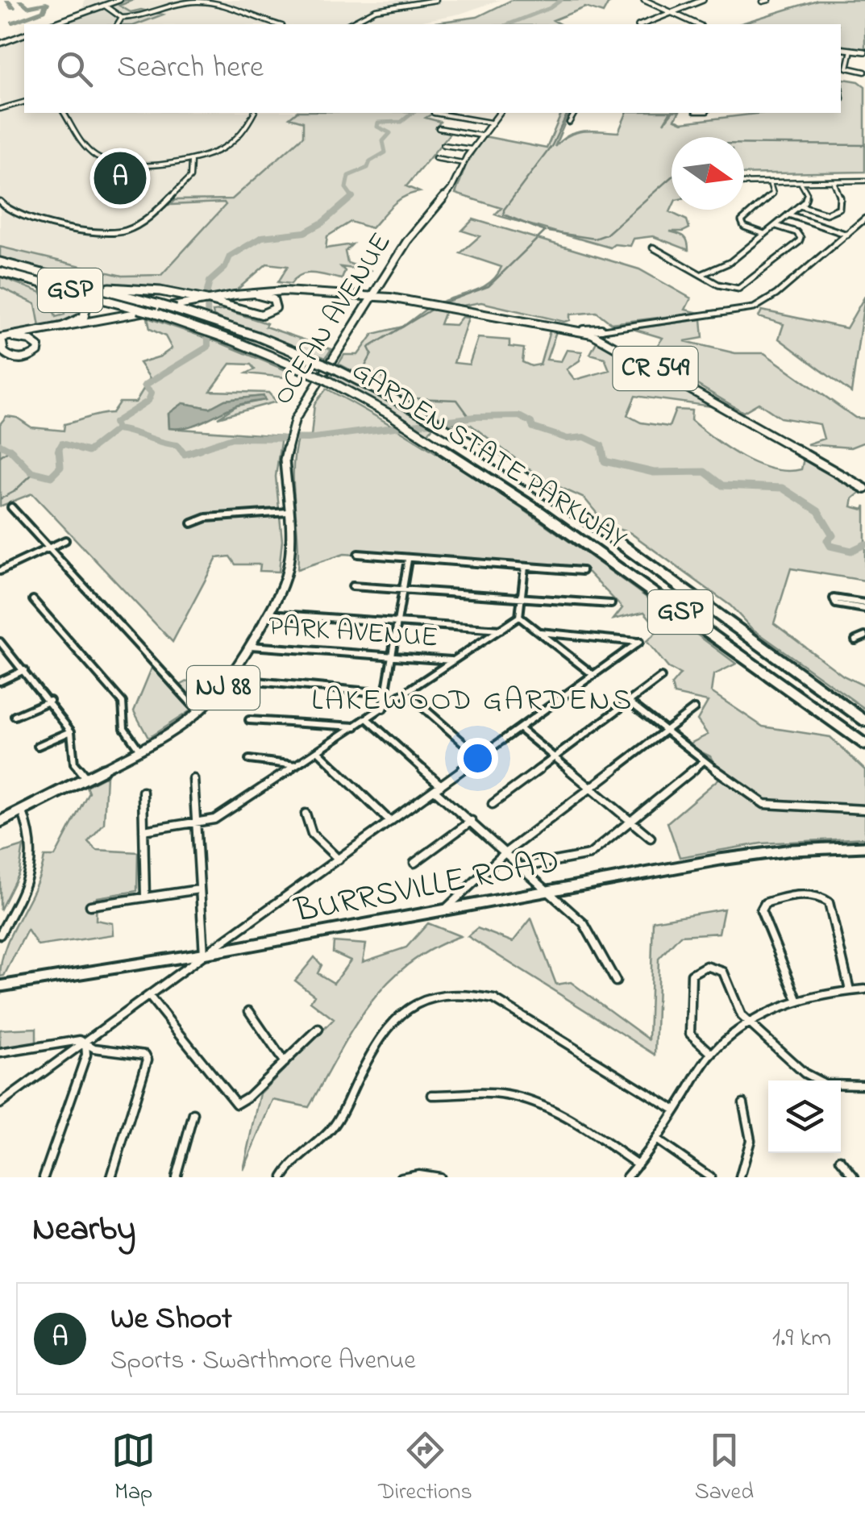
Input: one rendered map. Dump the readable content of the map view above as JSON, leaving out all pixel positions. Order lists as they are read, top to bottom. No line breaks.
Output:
{"streets":{"highway":["GSP","GARDEN STATE PARKWAY"],"main road":["OCEAN AVENUE","CR 549","NJ 88","BURRSVILLE ROAD"],"street":["PARK AVENUE"]},"crossings":[["OCEAN AVENUE","CR 549"],["OCEAN AVENUE","PARK AVENUE"]],"districts":["LAKEWOOD GARDENS"],"north":"right","page":{"search":"Search here","pins":"A","heading":"Nearby","list":[{"mark":"A","name":"We Shoot","note":"Sports · Swarthmore Avenue","value":"1.9 km"}],"nav":["Map","Directions","Saved"]}}
